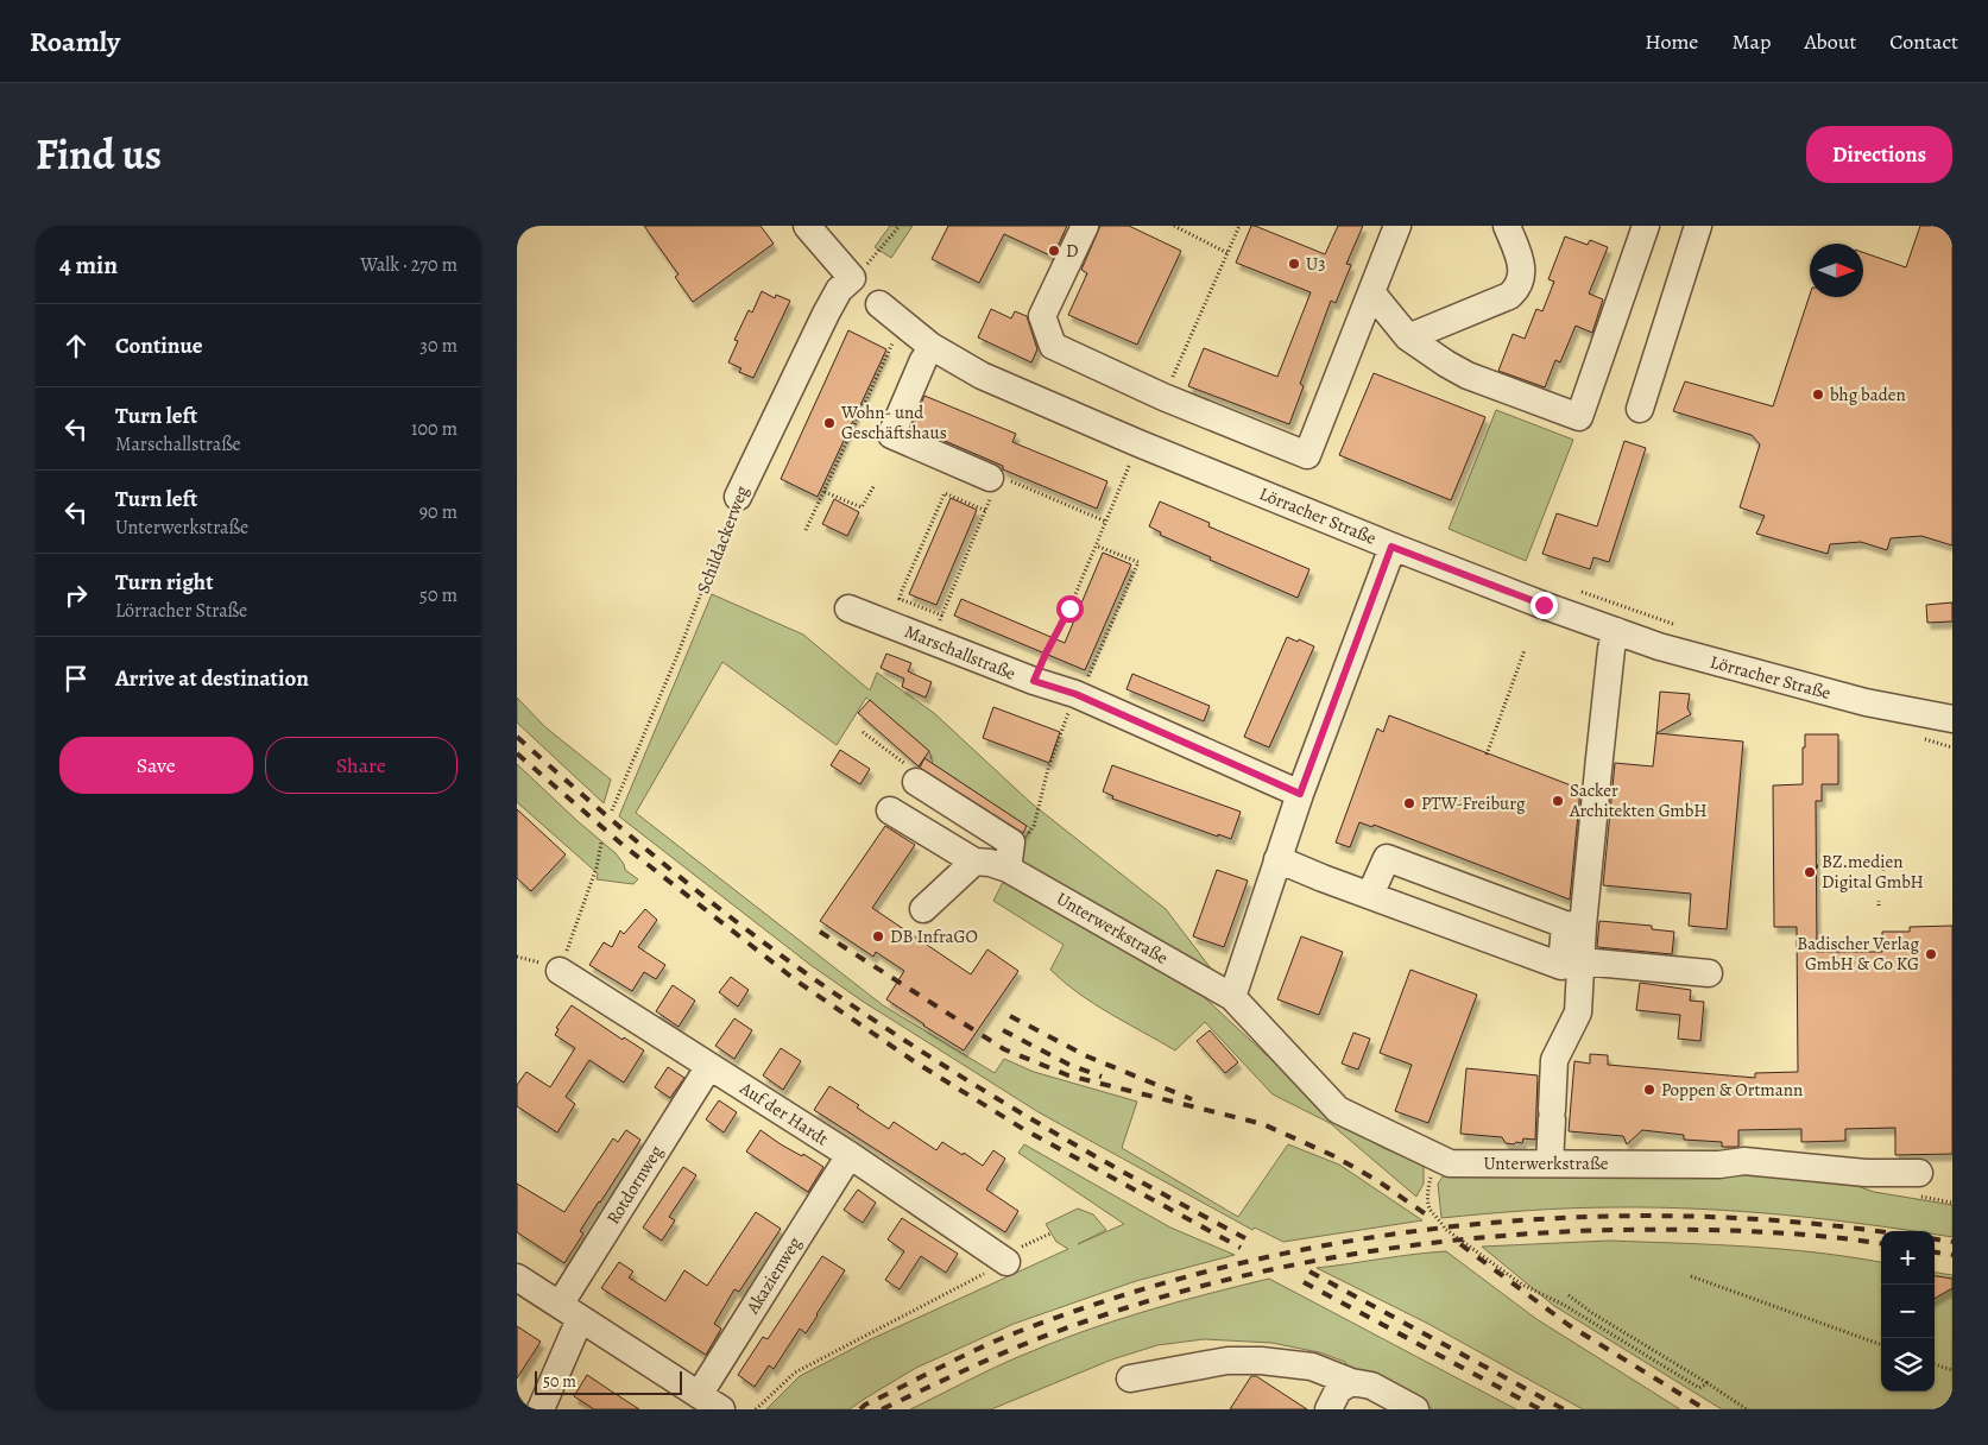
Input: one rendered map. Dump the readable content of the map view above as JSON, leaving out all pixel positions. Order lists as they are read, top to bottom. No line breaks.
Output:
{"streets":{"street":["Lörracher Straße","Schildackerweg","Marschallstraße","Unterwerkstraße","Auf der Hardt","Rotdornweg","Akazienweg"]},"crossings":[["Auf der Hardt","Rotdornweg"],["Auf der Hardt","Akazienweg"]],"places":["D","U3","bhg baden","Wohn- und Geschäftshaus","Sacker Architekten GmbH","PTW-Freiburg","BZ.medien Digital GmbH","DB InfraGO","Badischer Verlag GmbH & Co KG","Poppen & Ortmann"],"scale_bar":"50 m","north":"right","page":{"header":"Roamly","nav":["Home","Map","About","Contact"],"title":"Find us","buttons":["Directions",["Save","Share"]],"heading":["4 min","Walk · 270 m"],"list":[["Continue","30 m"],["Turn left","Marschallstraße","100 m"],["Turn left","Unterwerkstraße","90 m"],["Turn right","Lörracher Straße","50 m"],"Arrive at destination"],"map_buttons":["+","−"],"scale":"50 m"}}
